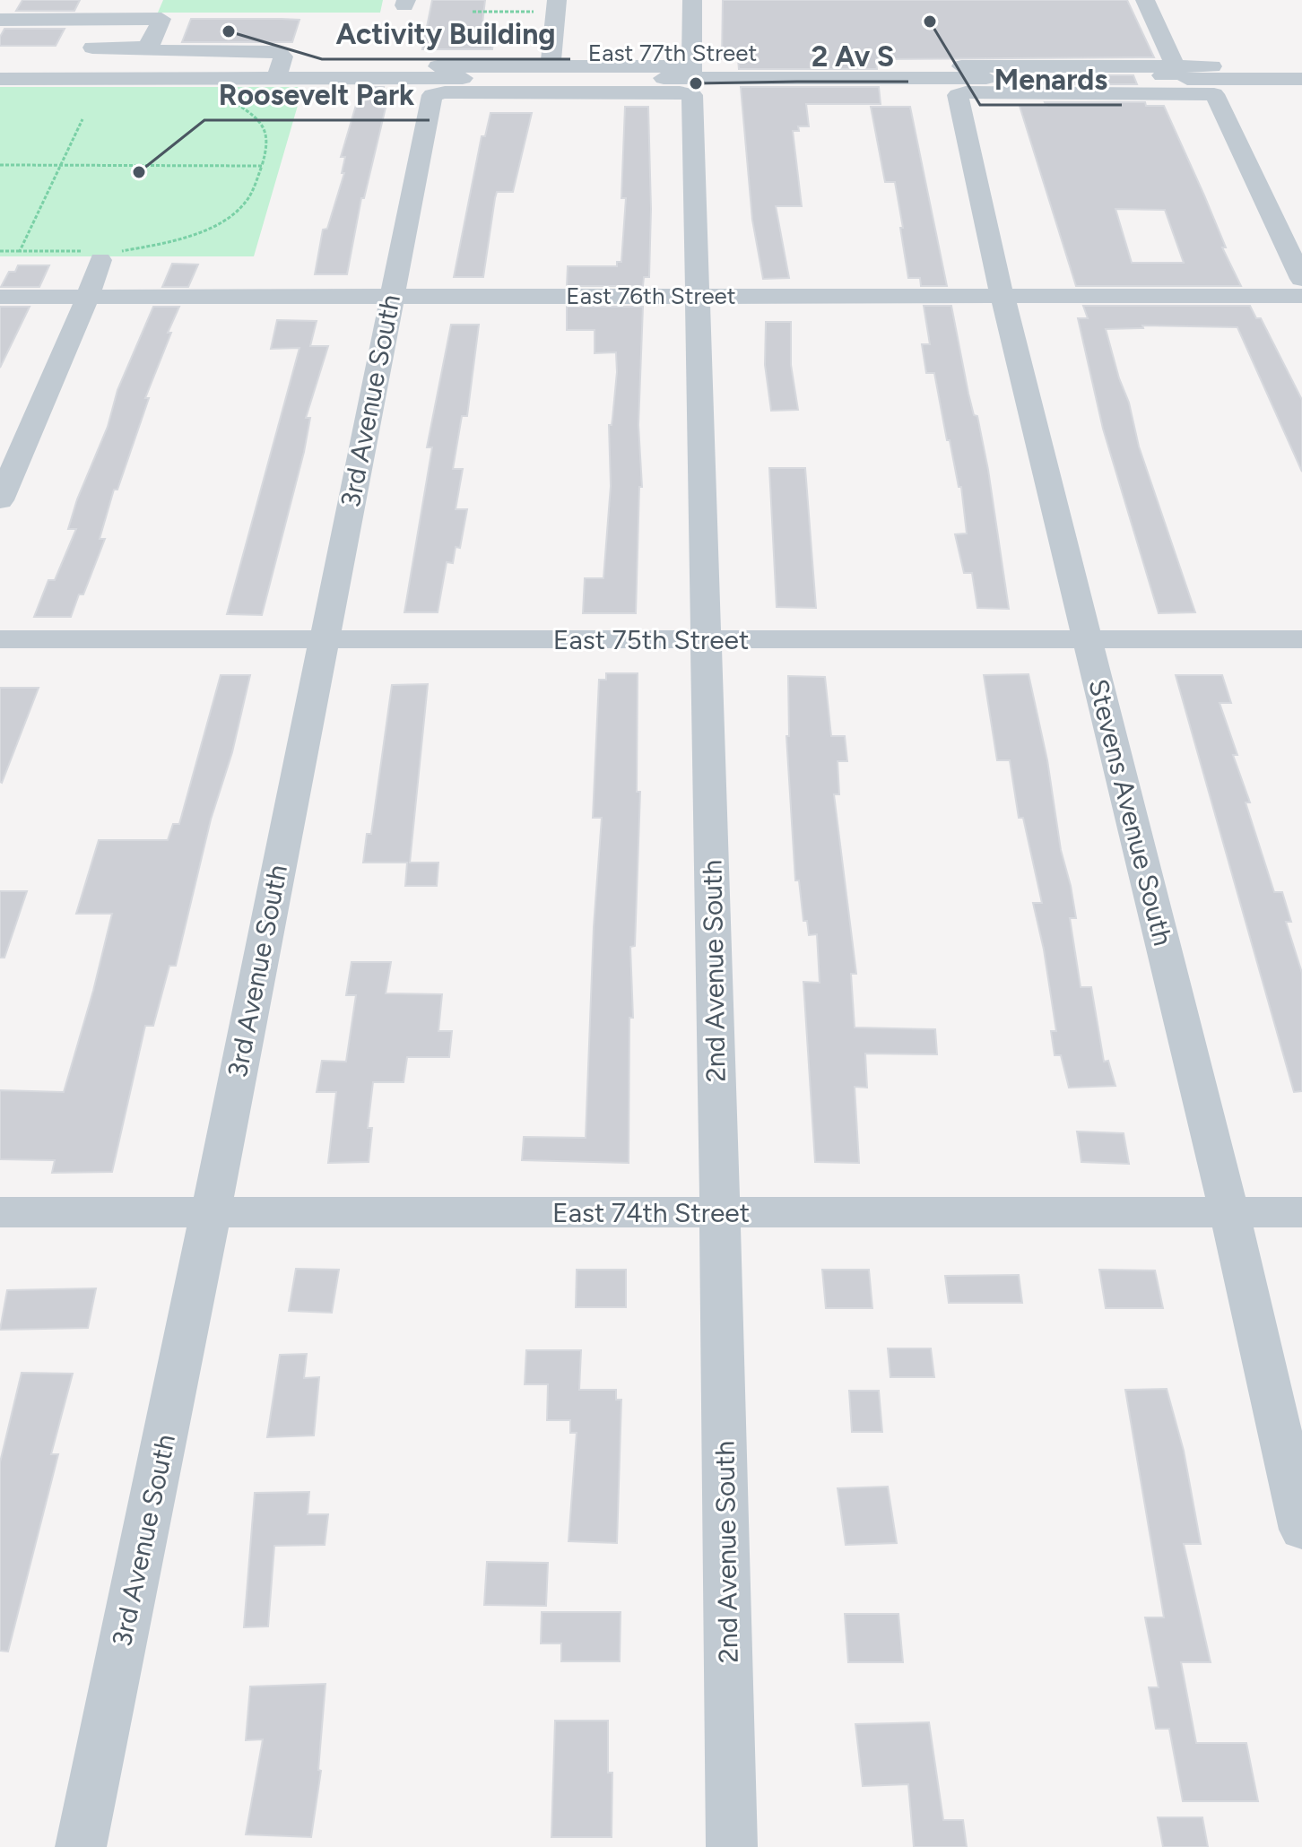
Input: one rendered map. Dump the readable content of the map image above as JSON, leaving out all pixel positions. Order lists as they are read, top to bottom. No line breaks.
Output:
{"streets":{"street":["East 77th Street","East 76th Street","3rd Avenue South","East 75th Street","Stevens Avenue South","2nd Avenue South","East 74th Street"]},"crossings":[["East 77th Street","3rd Avenue South"],["East 77th Street","Stevens Avenue South"],["East 77th Street","2nd Avenue South"],["East 76th Street","3rd Avenue South"],["East 76th Street","Stevens Avenue South"],["East 76th Street","2nd Avenue South"],["3rd Avenue South","East 75th Street"],["3rd Avenue South","2nd Avenue South"],["3rd Avenue South","East 74th Street"],["East 75th Street","Stevens Avenue South"],["East 75th Street","2nd Avenue South"],["Stevens Avenue South","East 74th Street"],["2nd Avenue South","East 74th Street"]],"places":["Menards","Activity Building","2 Av S","Roosevelt Park"]}
